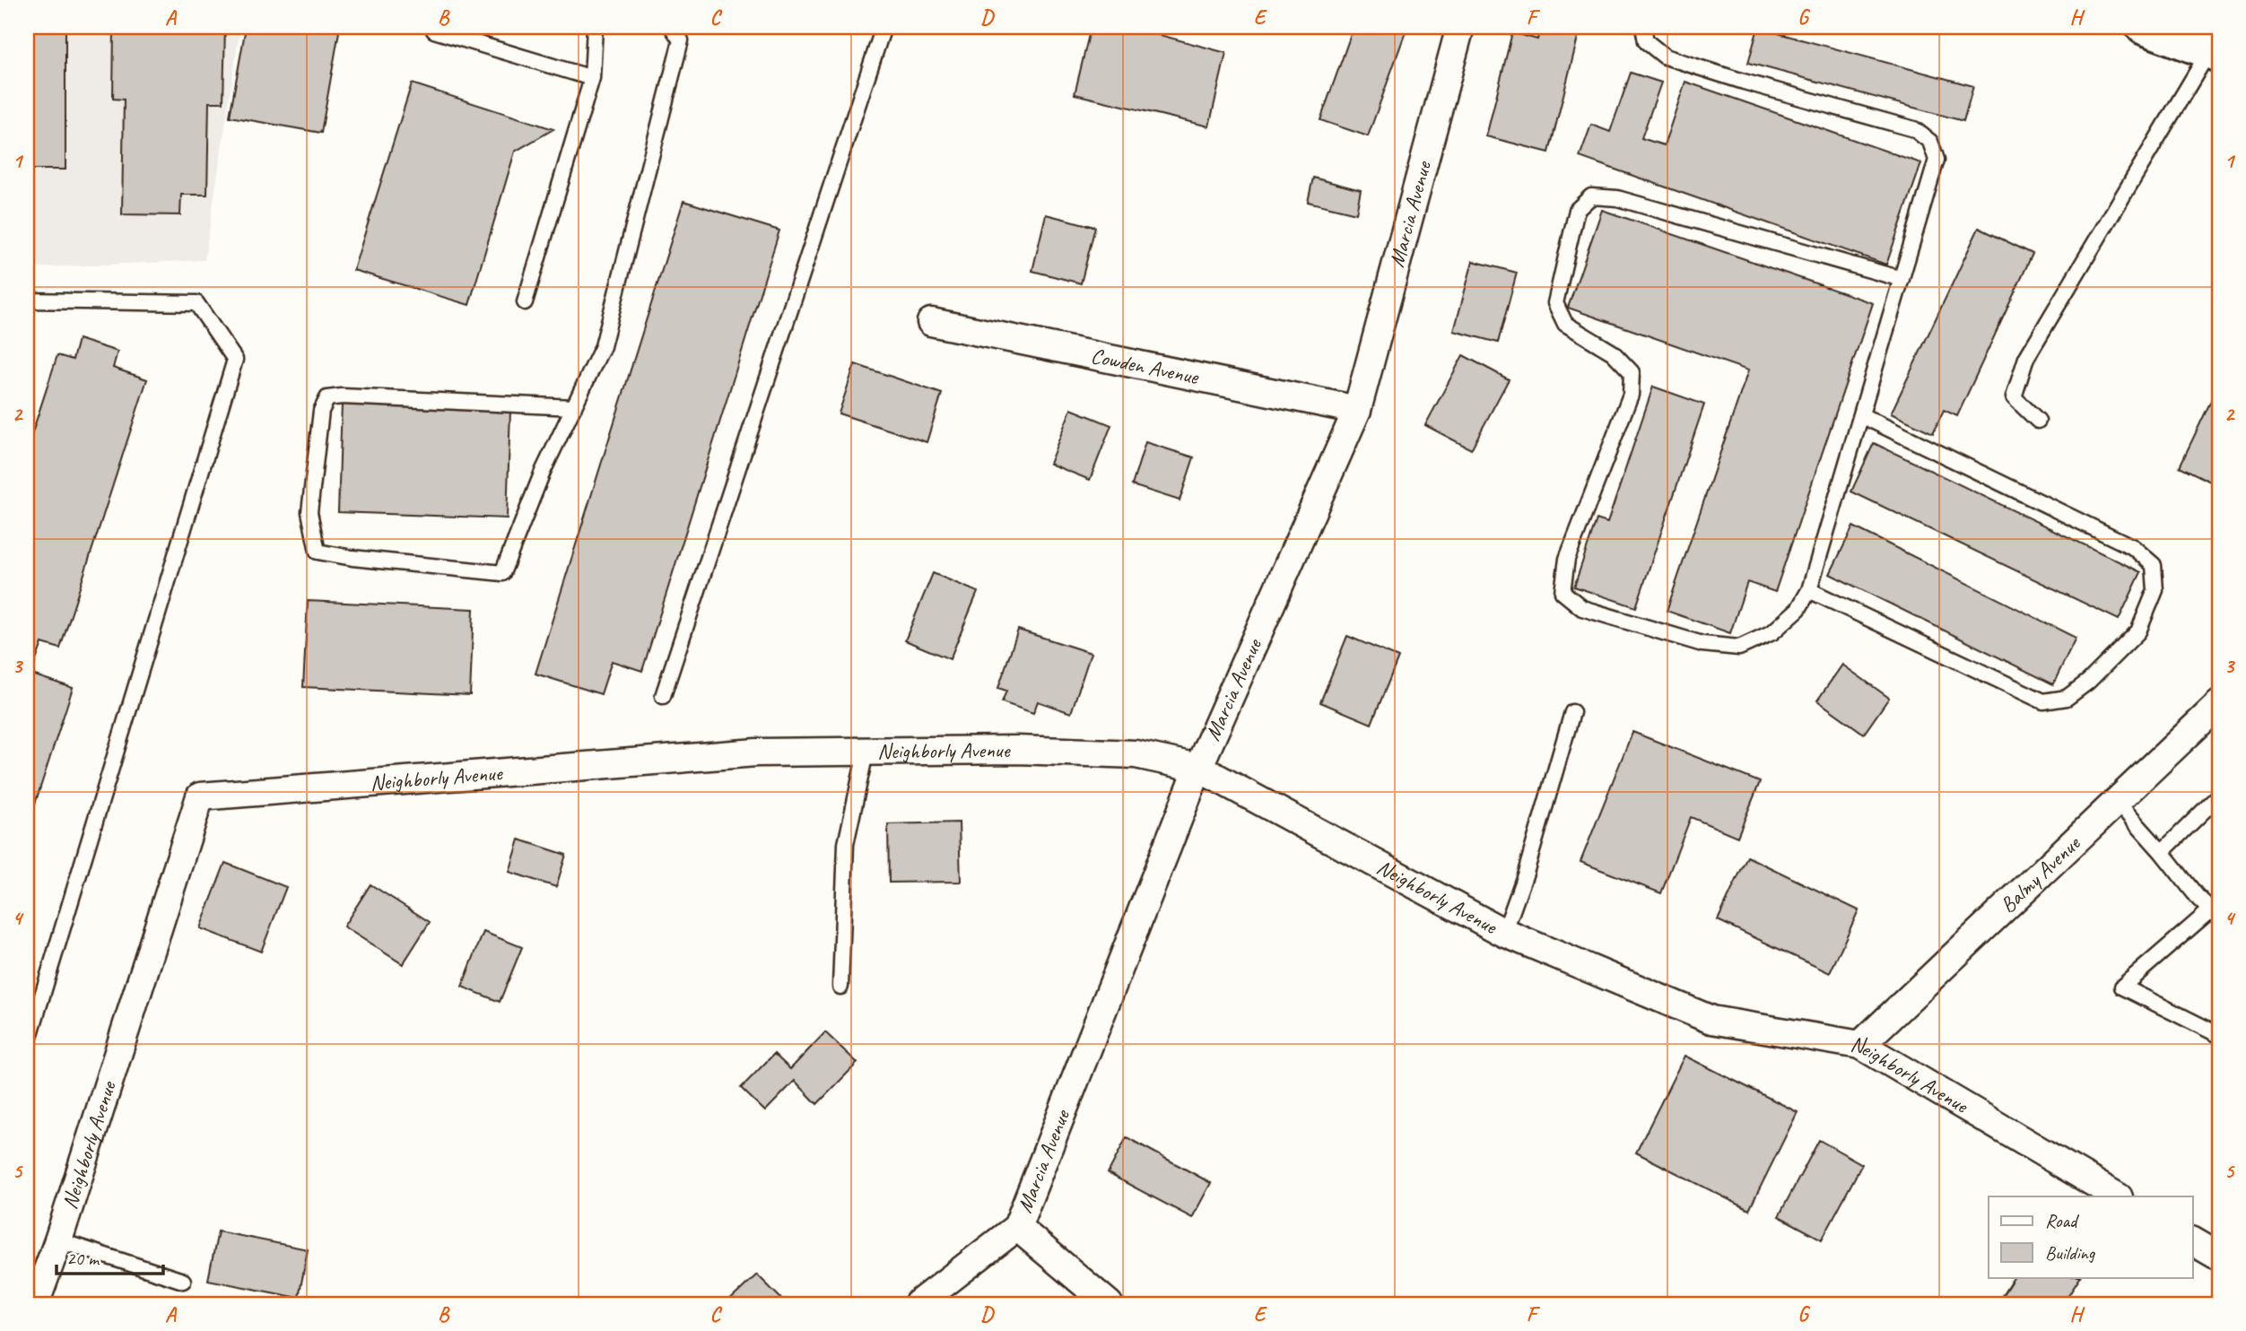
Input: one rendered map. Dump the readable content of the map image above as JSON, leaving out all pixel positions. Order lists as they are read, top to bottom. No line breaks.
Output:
{"streets":{"street":["Marcia Avenue","Cowden Avenue","Neighborly Avenue","Balmy Avenue"]},"crossings":[["Marcia Avenue","Cowden Avenue"],["Marcia Avenue","Neighborly Avenue"],["Neighborly Avenue","Balmy Avenue"]],"legend":["Road","Building"],"scale_bar":"20 m","grid":{"columns":["A","B","C","D","E","F","G","H"],"rows":["1","2","3","4","5"]}}
